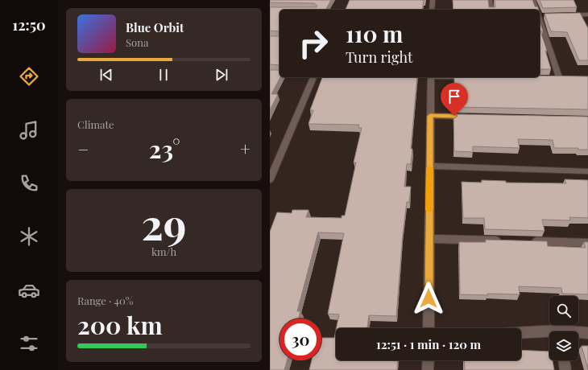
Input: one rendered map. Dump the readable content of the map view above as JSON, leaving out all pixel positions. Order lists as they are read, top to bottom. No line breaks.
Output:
{"page":{"tabs":"12:50","turn":["110 m","Turn right"],"song":["Blue Orbit","Sona"],"tile":["Climate",["29","km/h"],["Range · 40%","200 km"]],"heat":["−","23°","+"],"limit":"30","trip":"12:51 · 1 min · 120 m"}}
